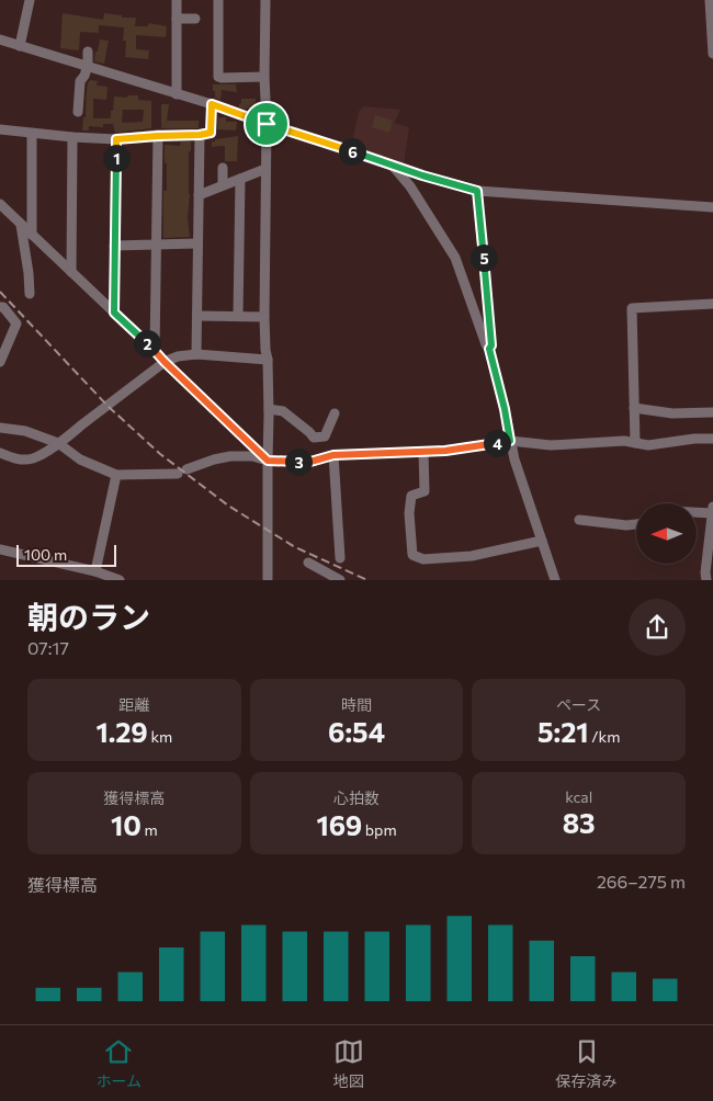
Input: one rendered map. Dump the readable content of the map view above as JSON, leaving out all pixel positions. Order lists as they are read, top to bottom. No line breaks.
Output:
{"scale_bar":"100 m","north":"left","page":{"pins":["6","1","5","2","4","3"],"scale":"100 m","heading":["朝のラン","07:17"],"stats":[["距離","1.29 km"],["時間","6:54"],["ペース","5:21 /km"],["獲得標高","10 m"],["心拍数","169 bpm"],["kcal","83"]],"chart":["獲得標高","266–275 m"],"tabs":["ホーム","地図","保存済み"]}}
